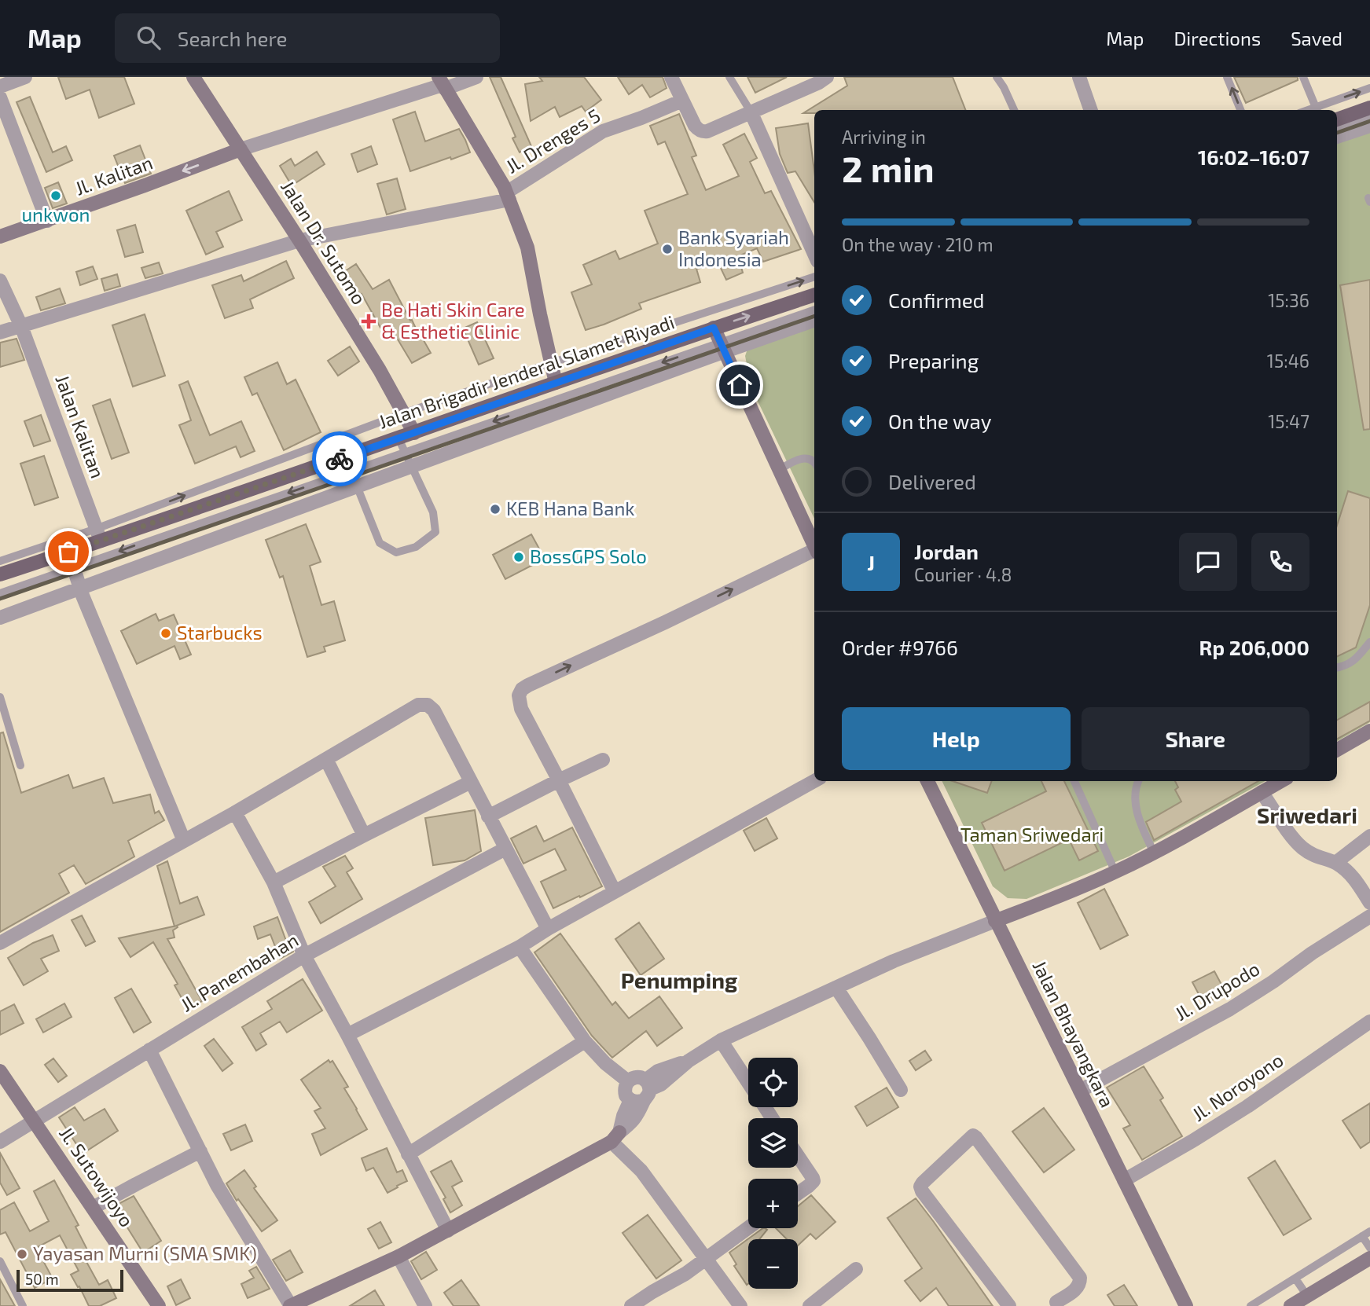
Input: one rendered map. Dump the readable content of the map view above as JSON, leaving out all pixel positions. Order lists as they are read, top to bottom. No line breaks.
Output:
{"streets":{"main road":["Jl. Kalitan","Jalan Dr. Sutomo","Jalan Brigadir Jenderal Slamet Riyadi","Jalan Bhayangkara","Jl. Sutowijoyo"],"street":["Jl. Drenges 5","Jalan Kalitan","Jl. Panembahan","Jl. Drupodo","Jl. Noroyono"]},"crossings":[["Jl. Kalitan","Jalan Dr. Sutomo"],["Jalan Dr. Sutomo","Jalan Brigadir Jenderal Slamet Riyadi"],["Jalan Brigadir Jenderal Slamet Riyadi","Jalan Kalitan"],["Jl. Panembahan","Jl. Sutowijoyo"],["Jl. Drupodo","Jalan Bhayangkara"],["Jalan Bhayangkara","Jl. Noroyono"]],"one_way":["Jl. Kalitan"],"districts":["Sriwedari","Penumping"],"parks":["Taman Sriwedari"],"places":{"other":["unkwon","Bank Syariah Indonesia","KEB Hana Bank","BossGPS Solo","Starbucks","Yayasan Murni (SMA SMK)"],"health":["Be Hati Skin Care & Esthetic Clinic"]},"scale_bar":"50 m","page":{"header":"Map","search":"Search here","nav":["Map","Directions","Saved"],"heading":["2 min","Arriving in","16:02–16:07"],"panel":["Jordan","Courier · 4.8","Order #9766","Rp 206,000"],"bar":"On the way · 210 m","list":[["Confirmed","15:36"],["Preparing","15:46"],["On the way","15:47"],"Delivered"],"round":"J","buttons":["Help","Share"],"map_buttons":["+","−"],"scale":"50 m"}}
